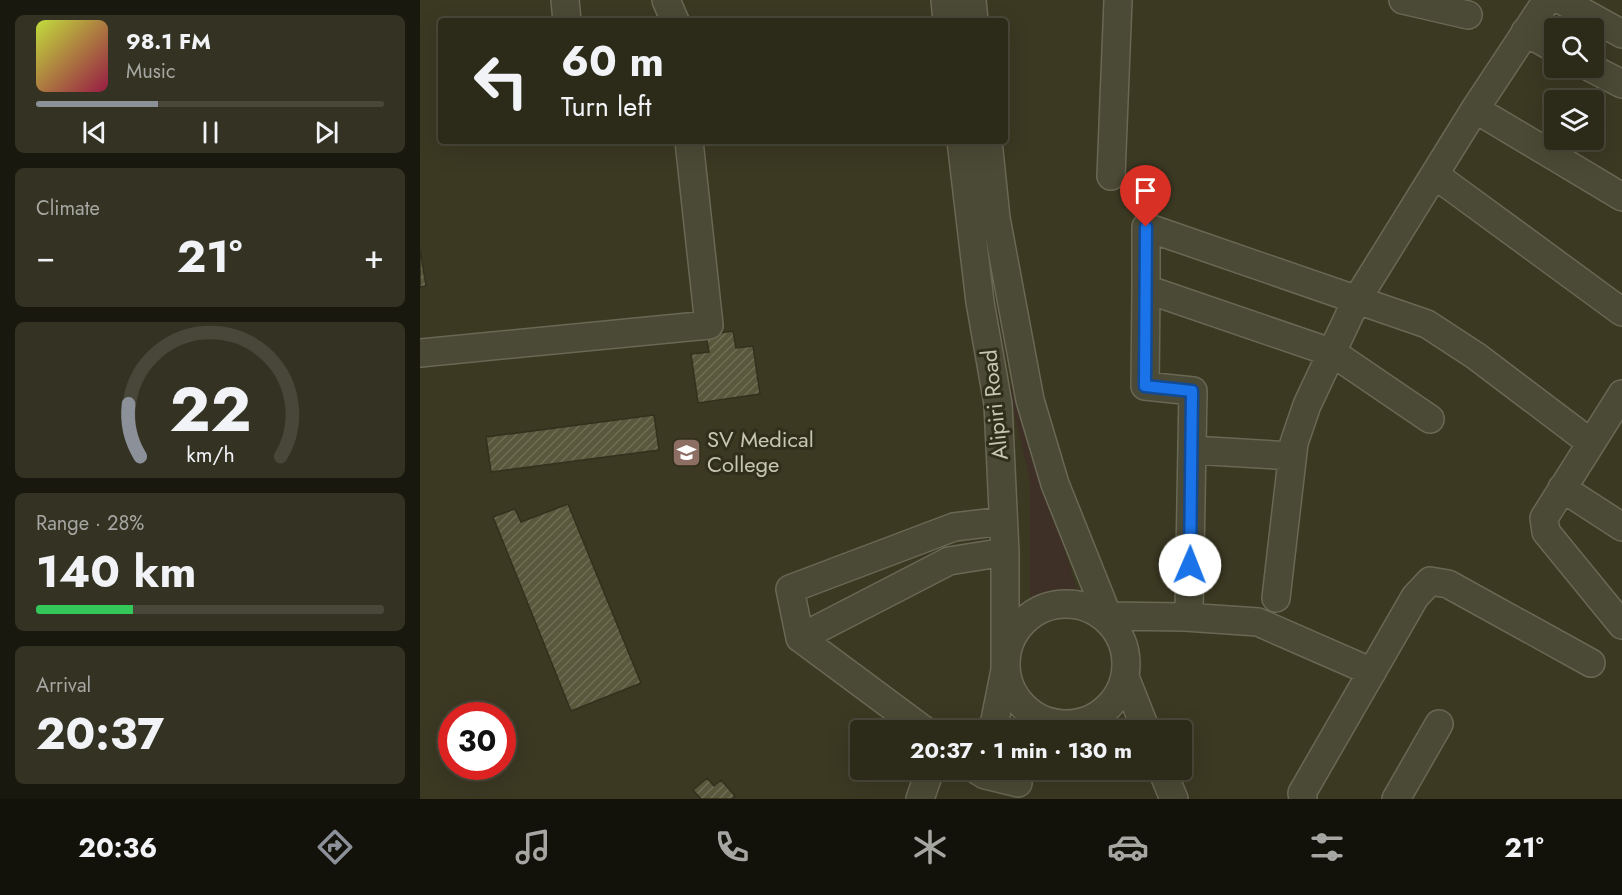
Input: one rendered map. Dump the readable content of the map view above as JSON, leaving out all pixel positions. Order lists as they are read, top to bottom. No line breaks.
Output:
{"streets":{"street":["Alipiri Road"]},"places":{"school or university":["SV Medical College"]},"page":{"turn":["60 m","Turn left"],"song":["98.1 FM","Music"],"tile":["Climate",["Range · 28%","140 km"],["Arrival","20:37"]],"heat":["−","21°","+"],"limit":"30","trip":"20:37 · 1 min · 130 m","tabs":["20:36","21°"],"gauge":["22","km/h"]}}
